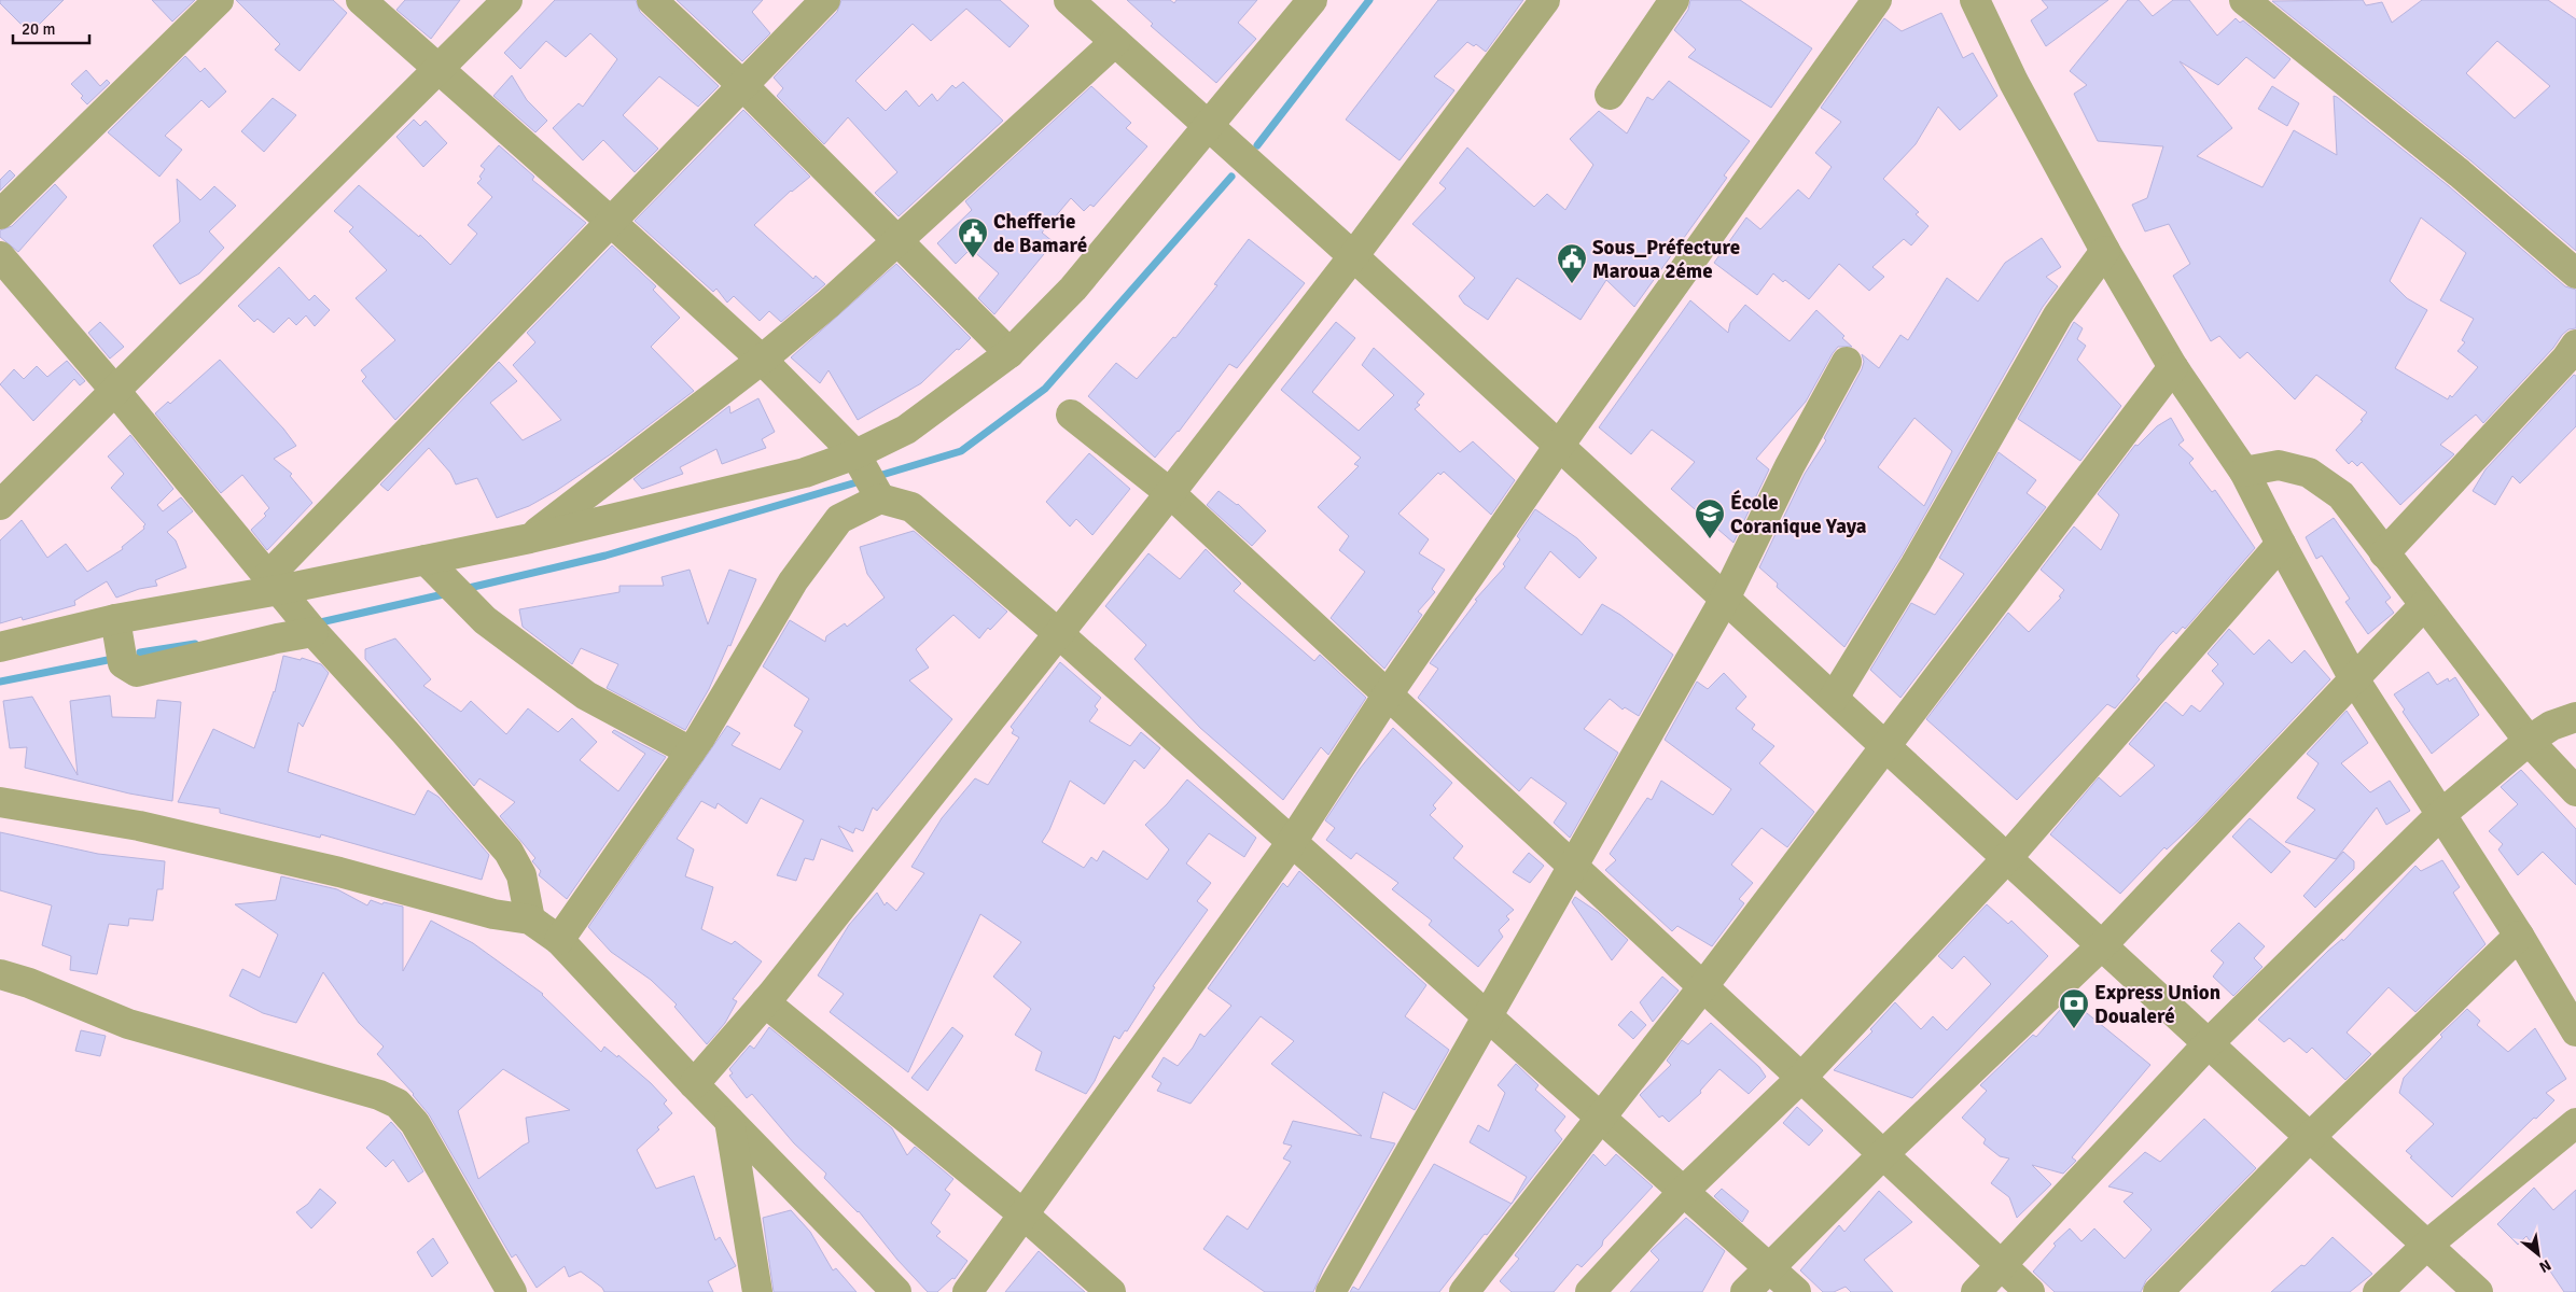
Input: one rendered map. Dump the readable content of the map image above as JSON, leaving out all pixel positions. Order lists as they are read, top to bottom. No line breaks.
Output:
{"places":{"public building":["Chefferie de Bamaré","Sous_Préfecture Maroua 2éme"],"school or university":["École Coranique Yaya"],"bank":["Express Union Doualeré"]},"scale_bar":"20 m","north":"bottom right"}
